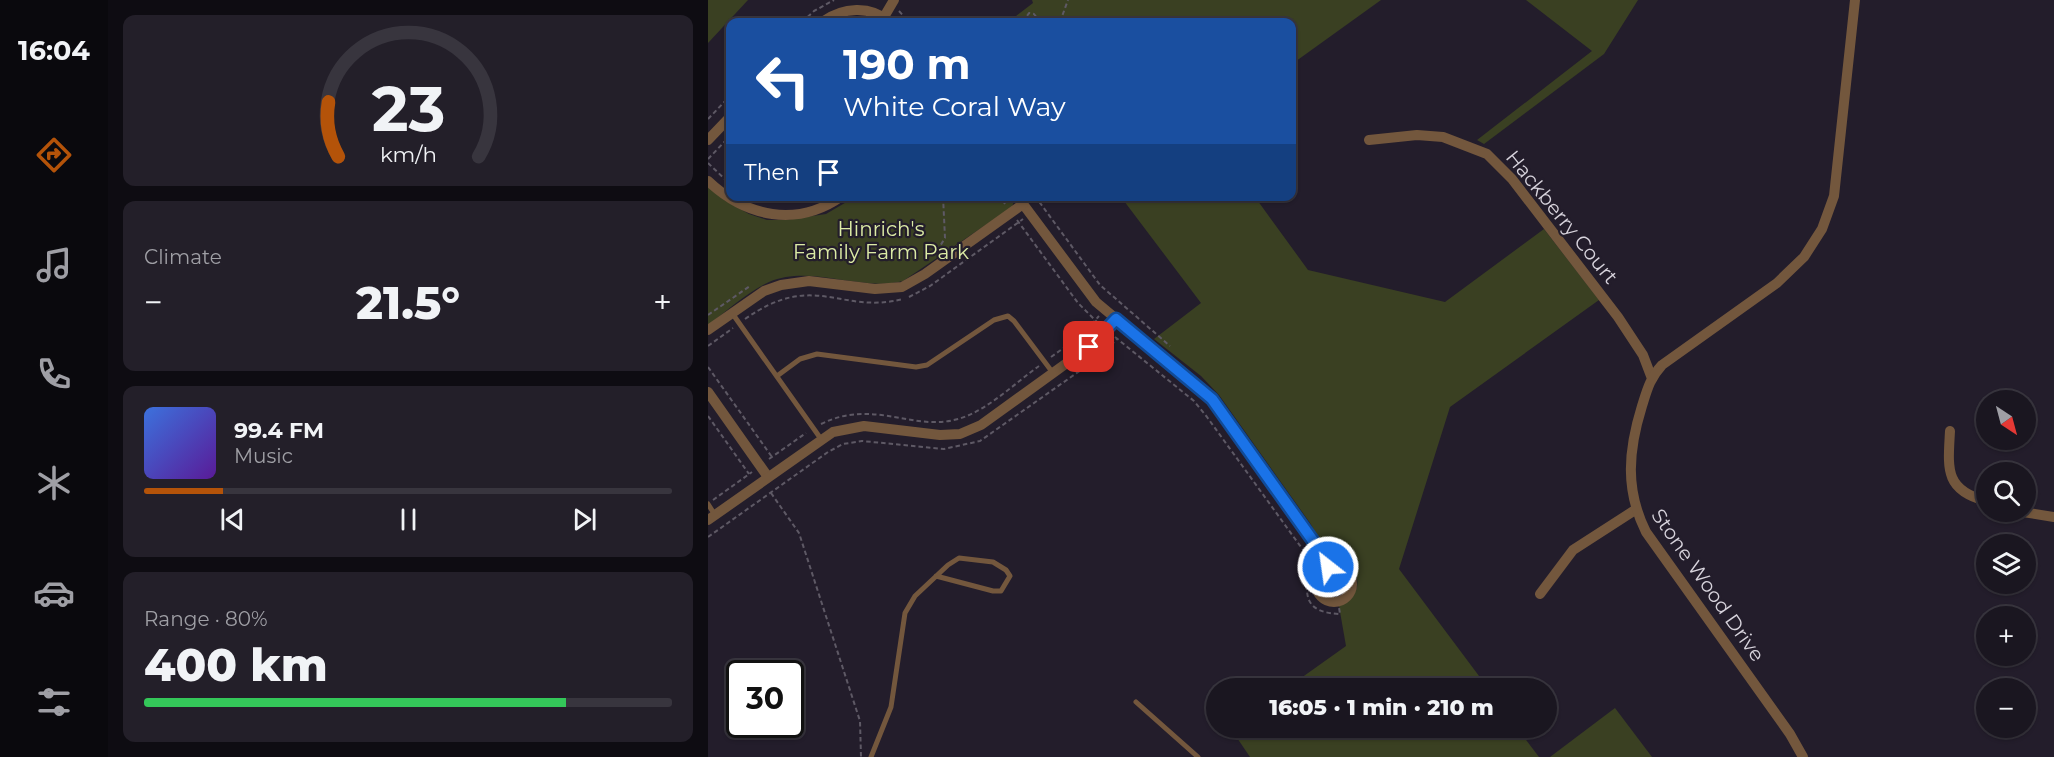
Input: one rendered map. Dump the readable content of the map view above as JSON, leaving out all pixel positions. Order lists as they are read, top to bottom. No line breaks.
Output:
{"streets":{"street":["Hackberry Court","Stone Wood Drive"]},"crossings":[["Hackberry Court","Stone Wood Drive"]],"parks":["Hinrich's Family Farm Park"],"north":"bottom right","page":{"tabs":"16:04","turn":["190 m","White Coral Way"],"then":"Then","tile":["Climate",["Range · 80%","400 km"]],"heat":["−","21.5°","+"],"map_buttons":["+","−"],"song":["99.4 FM","Music"],"limit":"30","trip":"16:05 · 1 min · 210 m","gauge":["23","km/h"]}}
